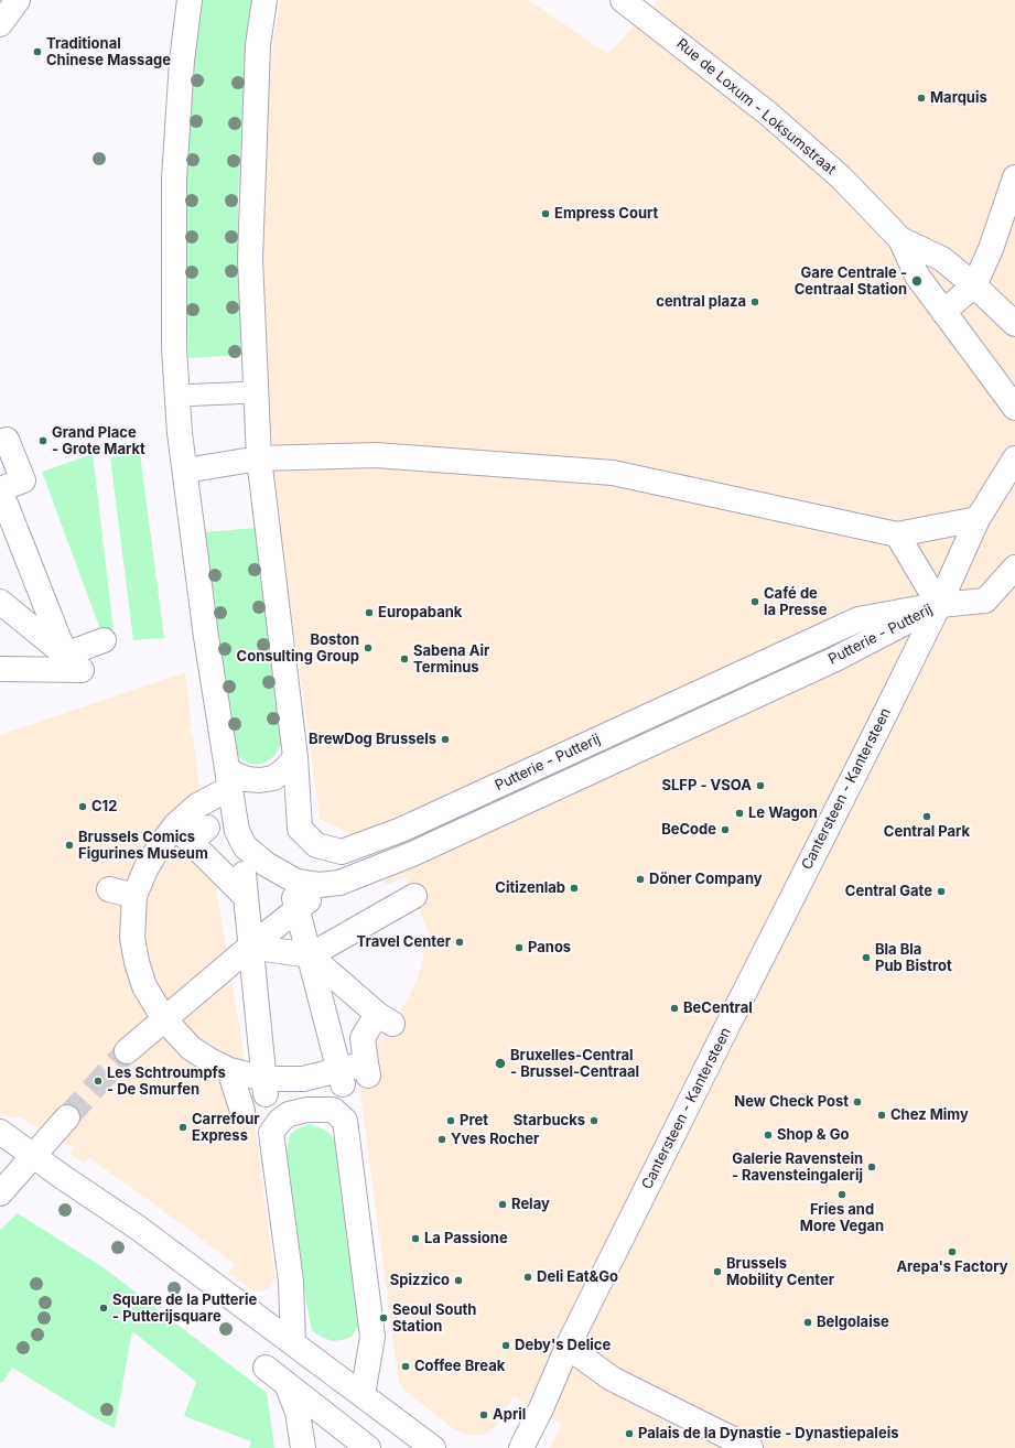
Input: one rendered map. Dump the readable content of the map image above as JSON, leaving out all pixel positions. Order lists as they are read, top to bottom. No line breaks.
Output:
{"streets":{"street":["Rue de Loxum - Loksumstraat","Putterie - Putterij","Cantersteen - Kantersteen"]},"crossings":[["Putterie - Putterij","Cantersteen - Kantersteen"]],"places":["Traditional Chinese Massage","Marquis","Empress Court","Gare Centrale - Centraal Station","central plaza","Grand Place - Grote Markt","Café de la Presse","Europabank","Boston Consulting Group","Sabena Air Terminus","BrewDog Brussels","SLFP - VSOA","C12","Le Wagon","Central Park","BeCode","Brussels Comics Figurines Museum","Döner Company","Citizenlab","Central Gate","Travel Center","Panos","Bla Bla Pub Bistrot","BeCentral","Bruxelles-Central - Brussel-Centraal","Les Schtroumpfs - De Smurfen","New Check Post","Chez Mimy","Pret","Starbucks","Carrefour Express","Shop & Go","Yves Rocher","Galerie Ravenstein - Ravensteingalerij","Fries and More Vegan","Relay","La Passione","Arepa's Factory","Brussels Mobility Center","Deli Eat&Go","Spizzico","Square de la Putterie - Putterijsquare","Seoul South Station","Belgolaise","Deby's Delice","Coffee Break","April","Palais de la Dynastie - Dynastiepaleis"]}
